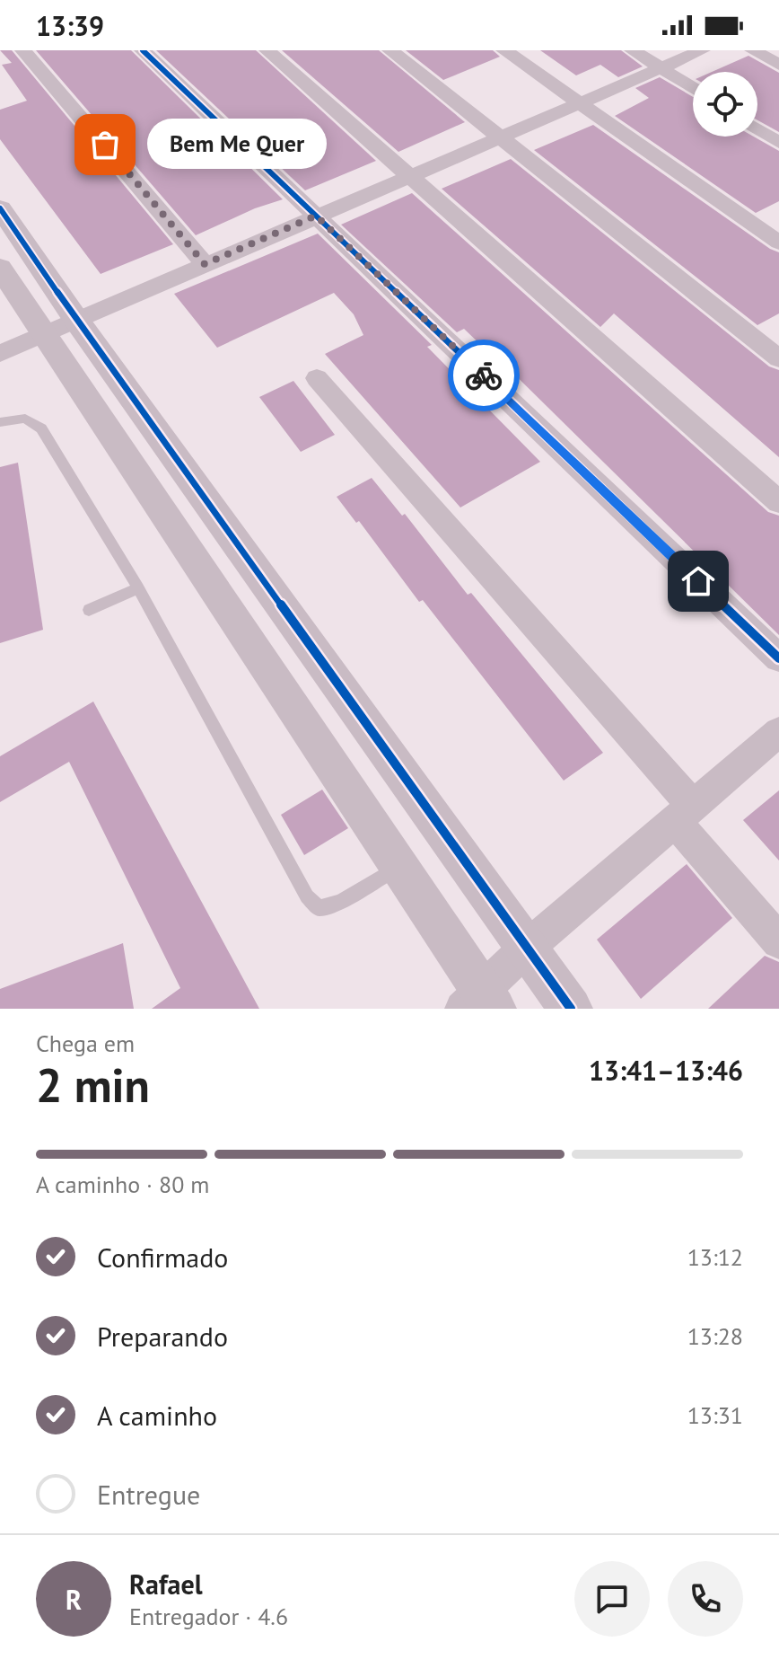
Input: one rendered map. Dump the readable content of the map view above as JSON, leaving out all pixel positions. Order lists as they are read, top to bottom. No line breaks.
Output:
{"places":["Bem Me Quer"],"page":{"status":"13:39","bubble":"Bem Me Quer","heading":["2 min","Chega em","13:41–13:46"],"panel":["Rafael","Entregador · 4.6"],"bar":"A caminho · 80 m","list":[["Confirmado","13:12"],["Preparando","13:28"],["A caminho","13:31"],"Entregue"],"round":"R"}}
